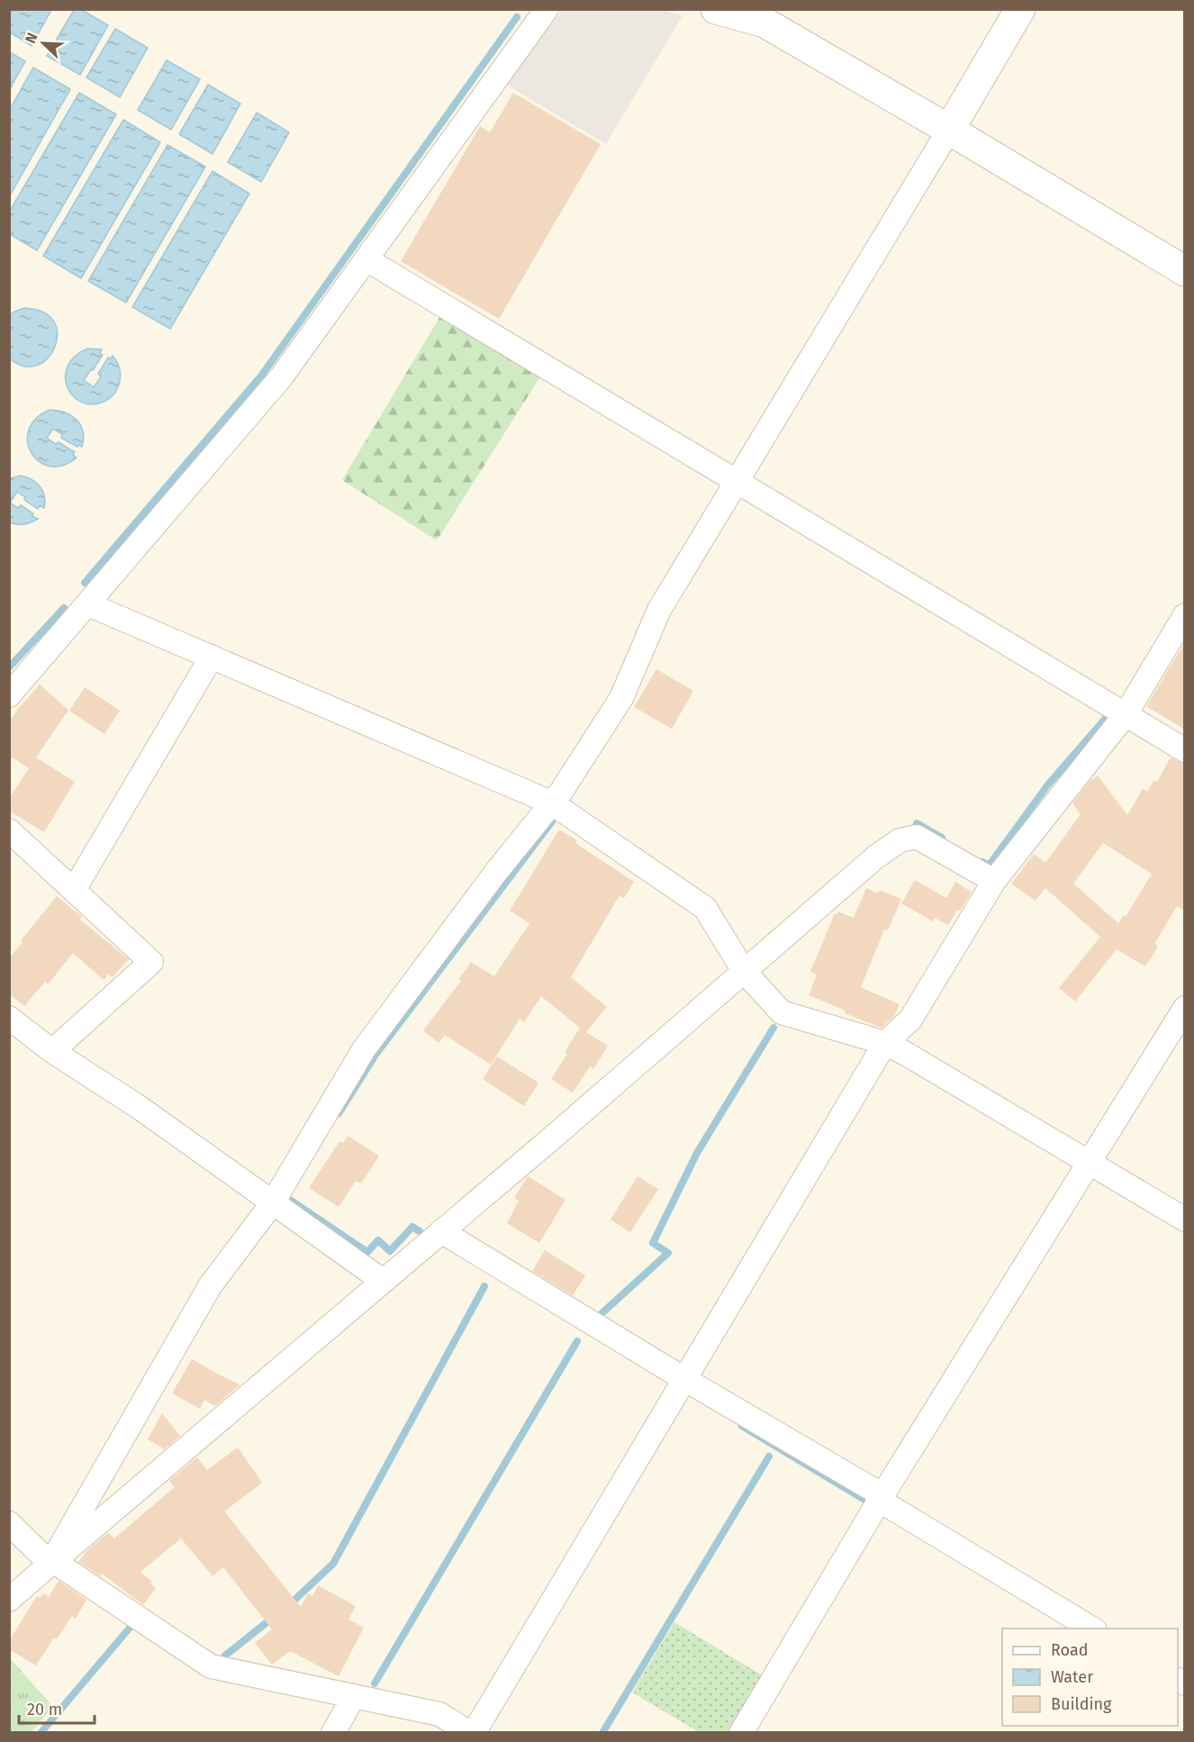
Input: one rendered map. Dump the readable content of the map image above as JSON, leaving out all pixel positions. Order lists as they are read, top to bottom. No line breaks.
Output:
{"legend":["Road","Water","Building"],"scale_bar":"20 m","north":"top left"}
